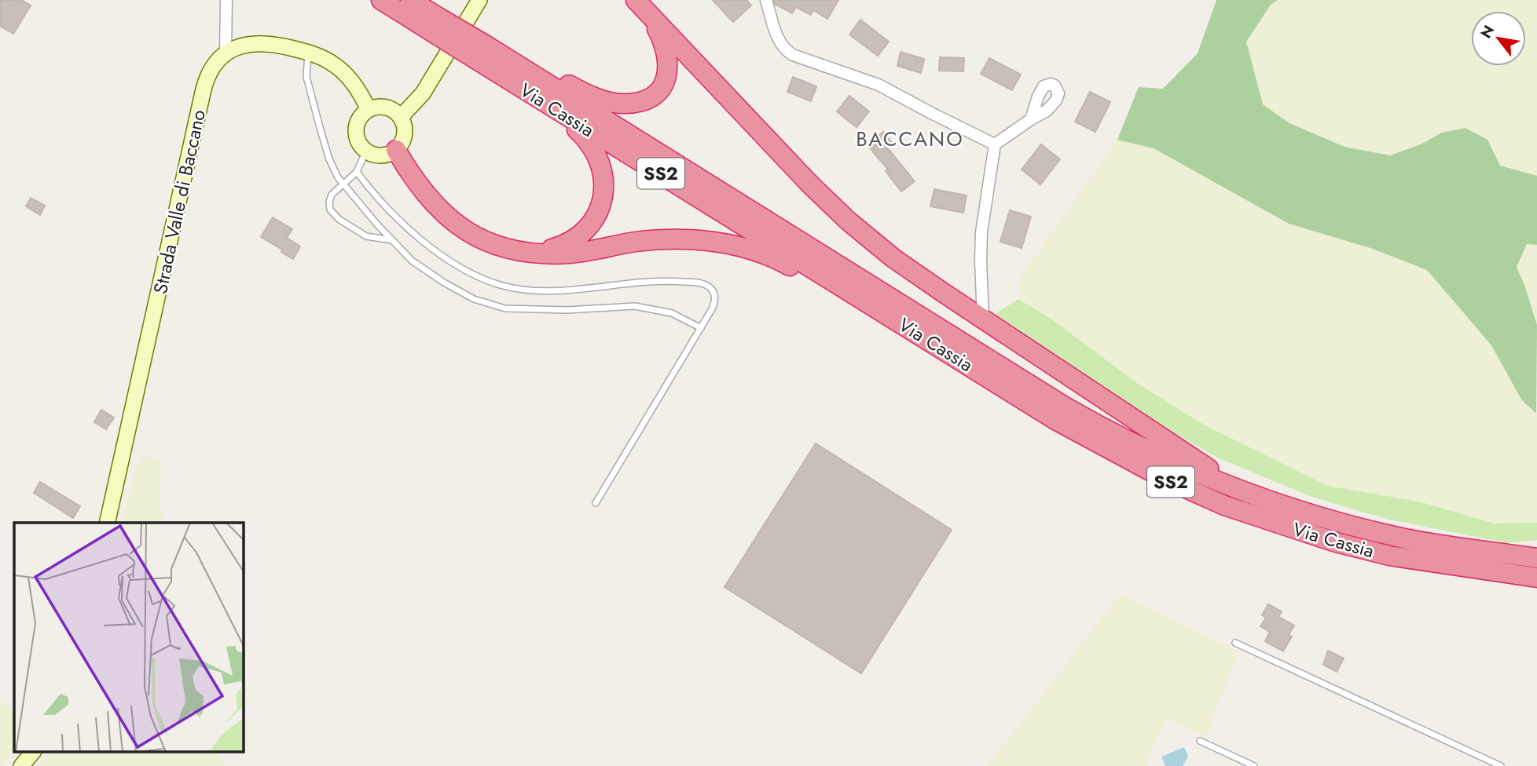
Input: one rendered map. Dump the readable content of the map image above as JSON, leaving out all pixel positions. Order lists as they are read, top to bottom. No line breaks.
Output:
{"streets":{"highway":["Via Cassia","SS2"],"street":["Strada Valle di Baccano"]},"districts":["BACCANO"],"north":"top left"}
